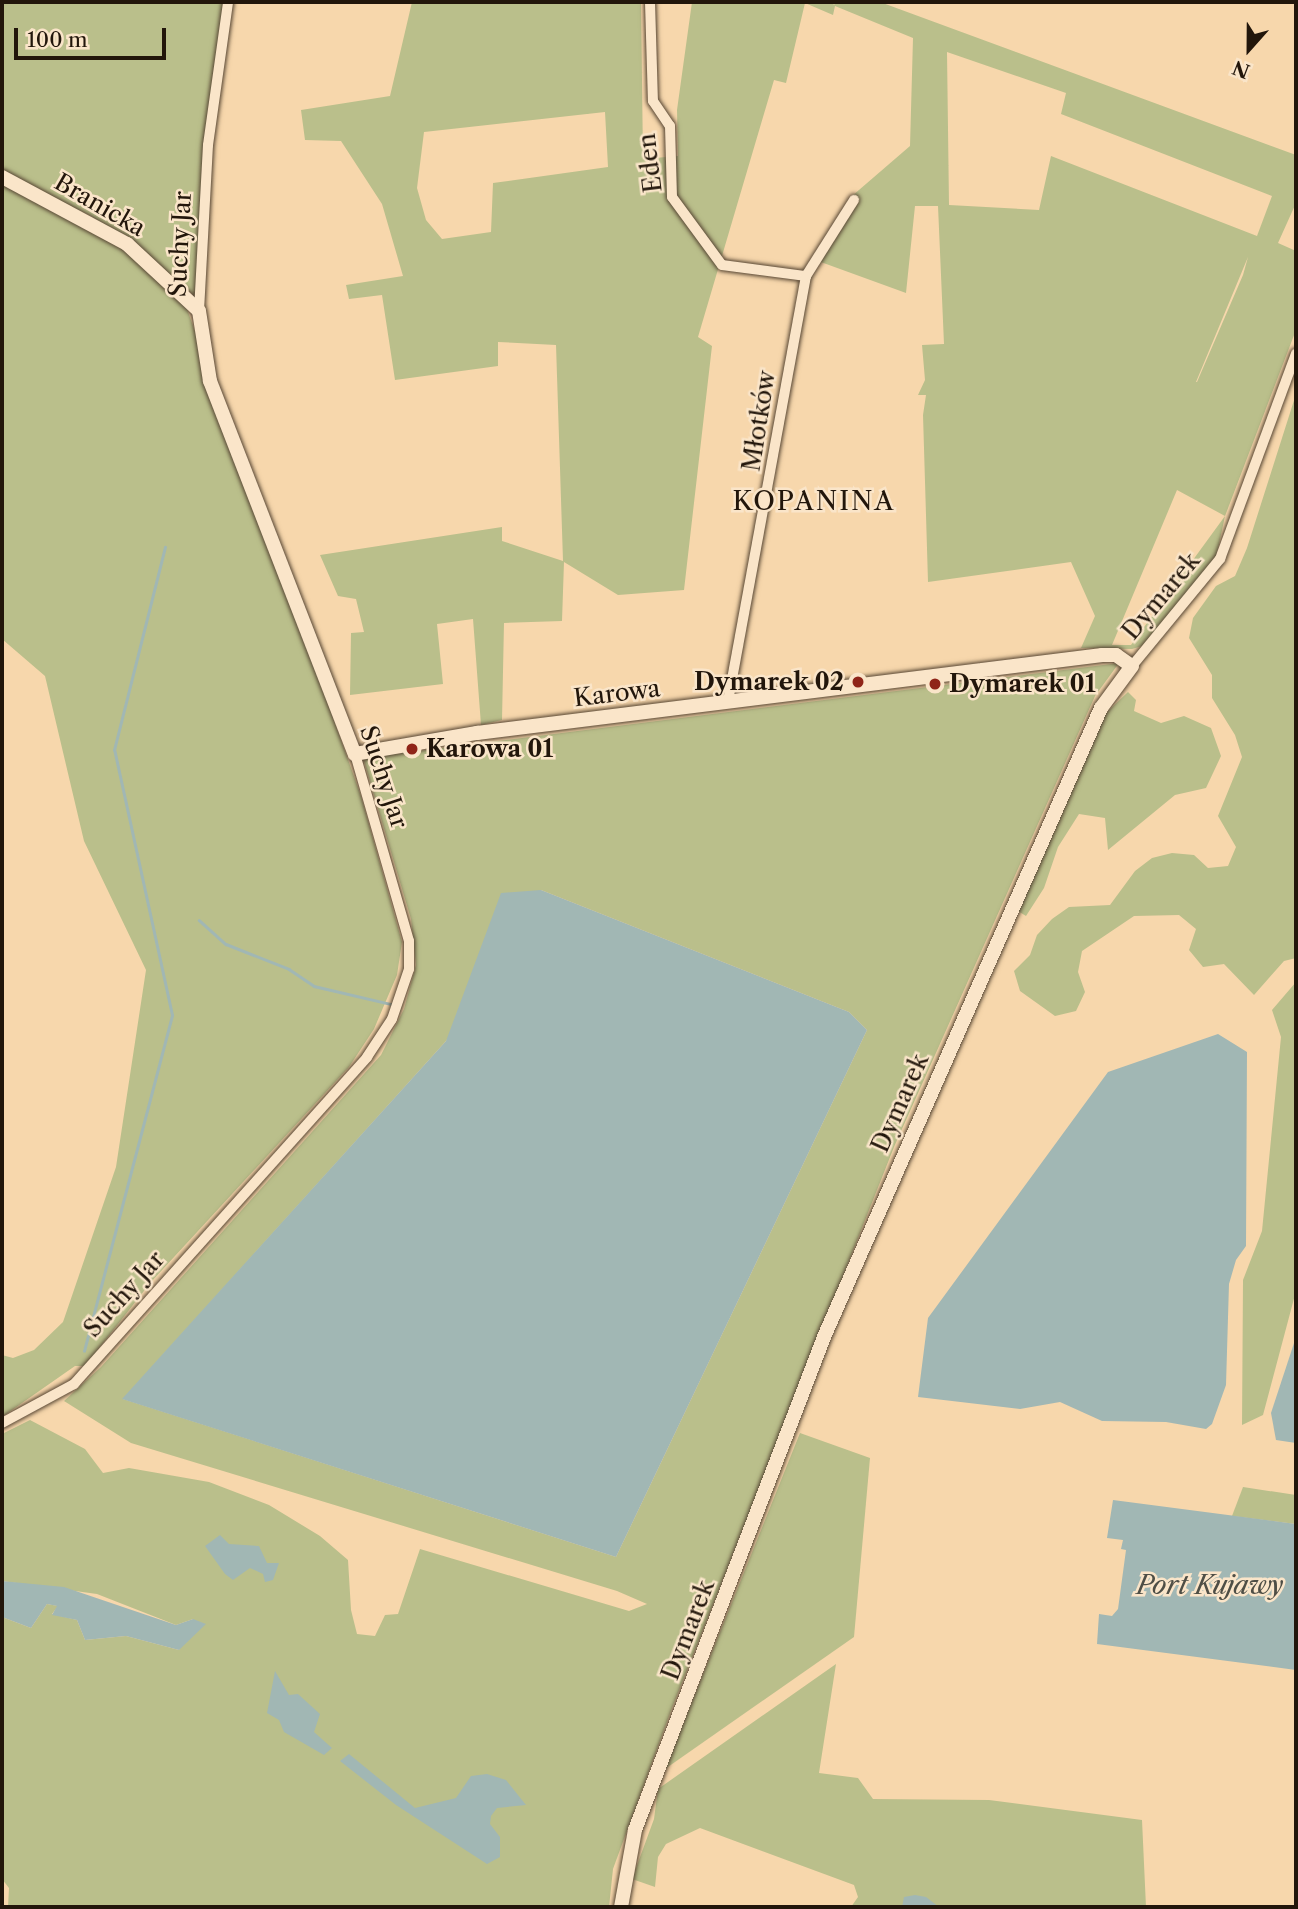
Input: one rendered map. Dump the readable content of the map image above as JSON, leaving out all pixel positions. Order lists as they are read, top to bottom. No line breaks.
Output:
{"streets":{"street":["Eden","Branicka","Suchy Jar","Młotków","Dymarek","Karowa"]},"crossings":[["Eden","Młotków"],["Branicka","Suchy Jar"],["Suchy Jar","Karowa"],["Młotków","Karowa"],["Dymarek","Karowa"]],"districts":["KOPANINA"],"water":["Port Kujawy"],"places":["Dymarek 02","Dymarek 01","Karowa 01"],"scale_bar":"100 m","north":"bottom"}
